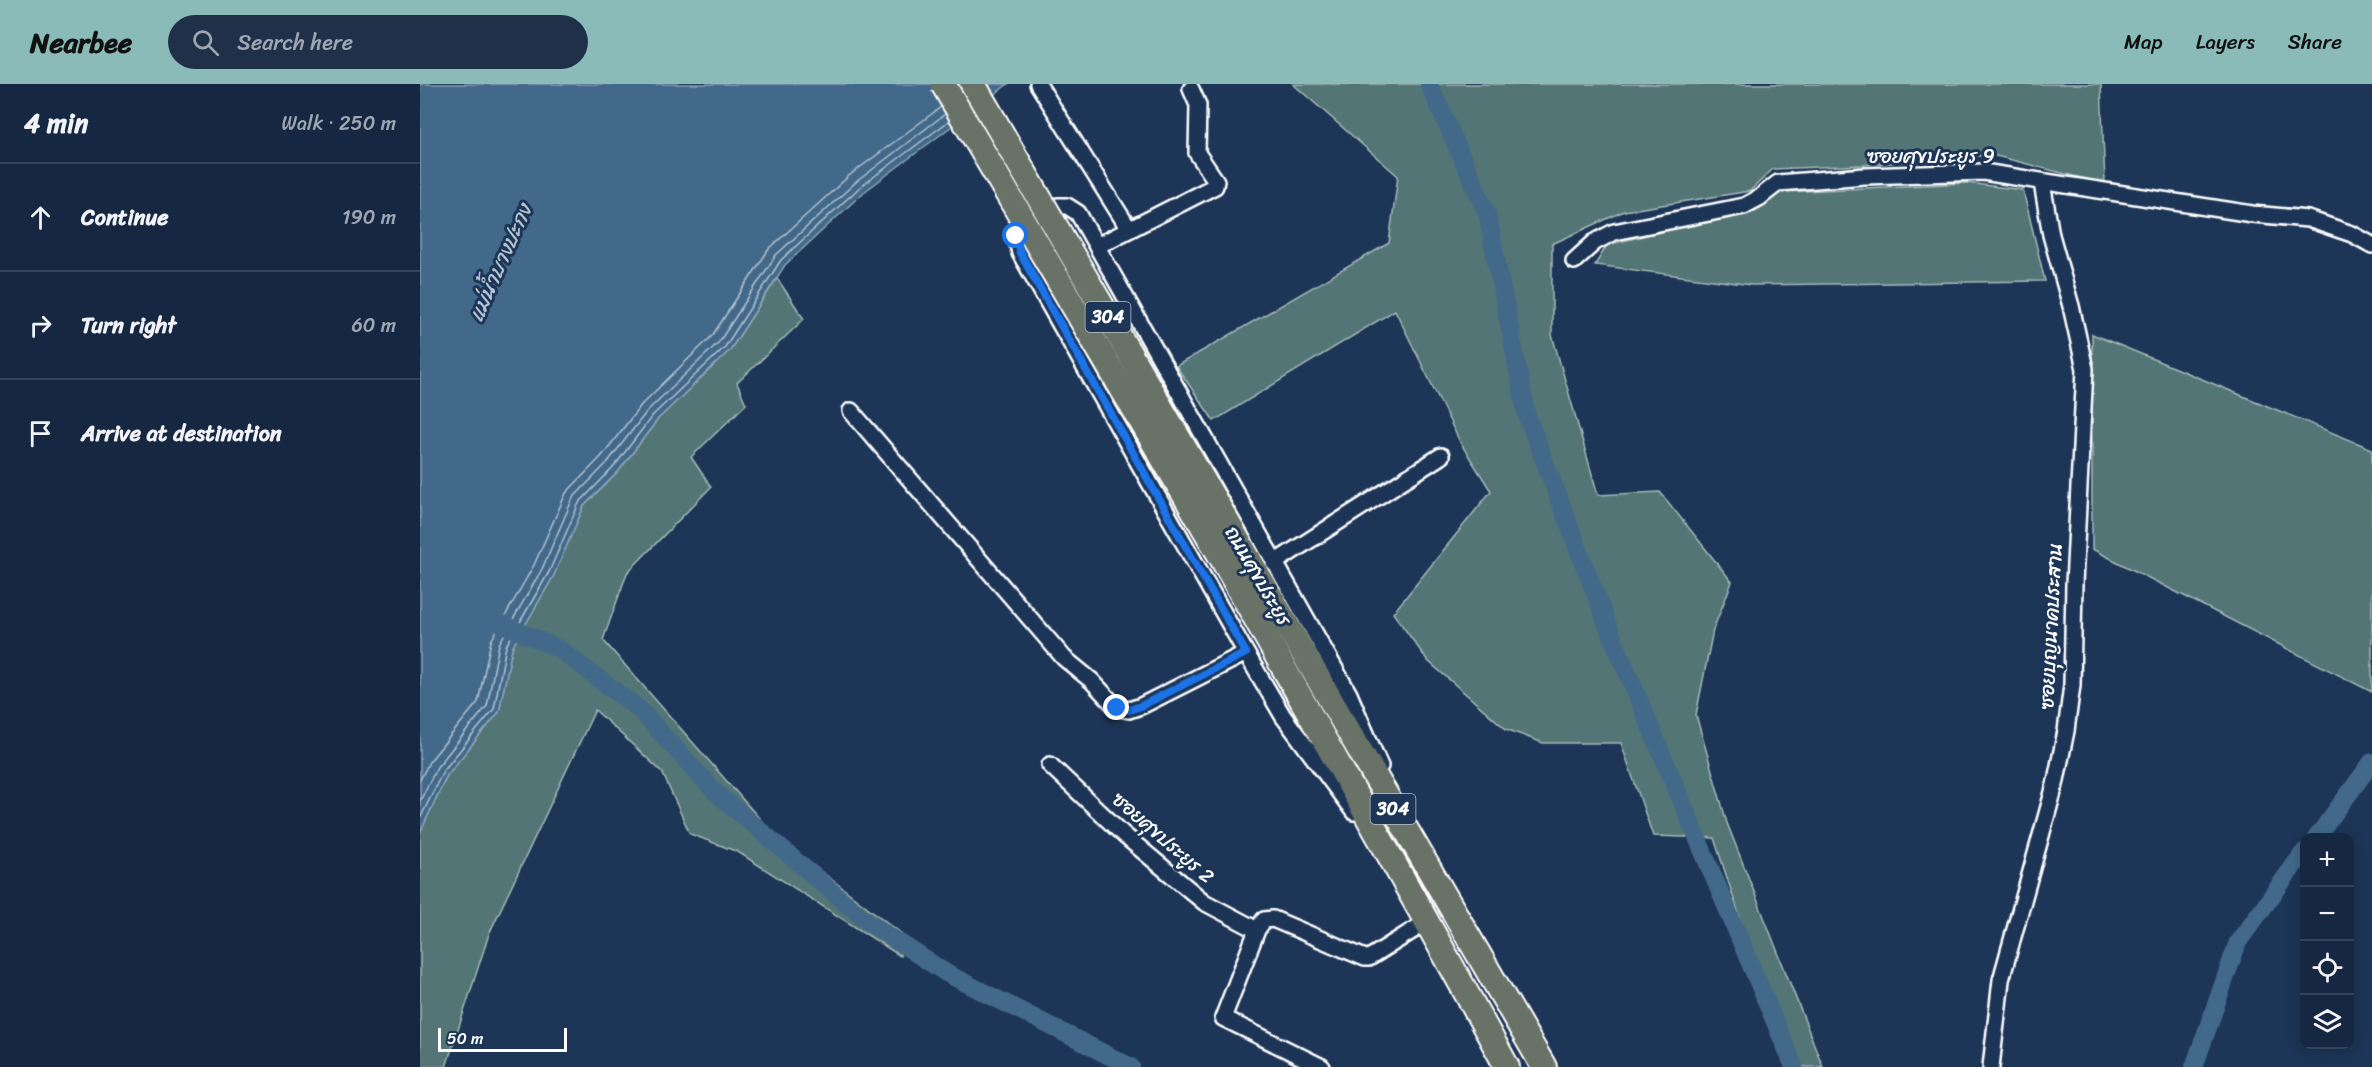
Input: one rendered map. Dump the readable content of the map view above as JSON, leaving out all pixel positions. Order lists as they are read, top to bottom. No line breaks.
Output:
{"streets":{"main road":["304","ถนนศุขประยูร"],"street":["ซอยศุขประยูร 9","ซอยบุญนาคประสาน","ซอยศุขประยูร 2"]},"crossings":[["ซอยศุขประยูร 9","ซอยบุญนาคประสาน"]],"water":["แม่น้ำบางปะกง"],"scale_bar":"50 m","page":{"header":"Nearbee","search":"Search here","nav":["Map","Layers","Share"],"heading":["4 min","Walk · 250 m"],"list":[["Continue","190 m"],["Turn right","60 m"],"Arrive at destination"],"map_buttons":["+","−"],"scale":"50 m"}}
